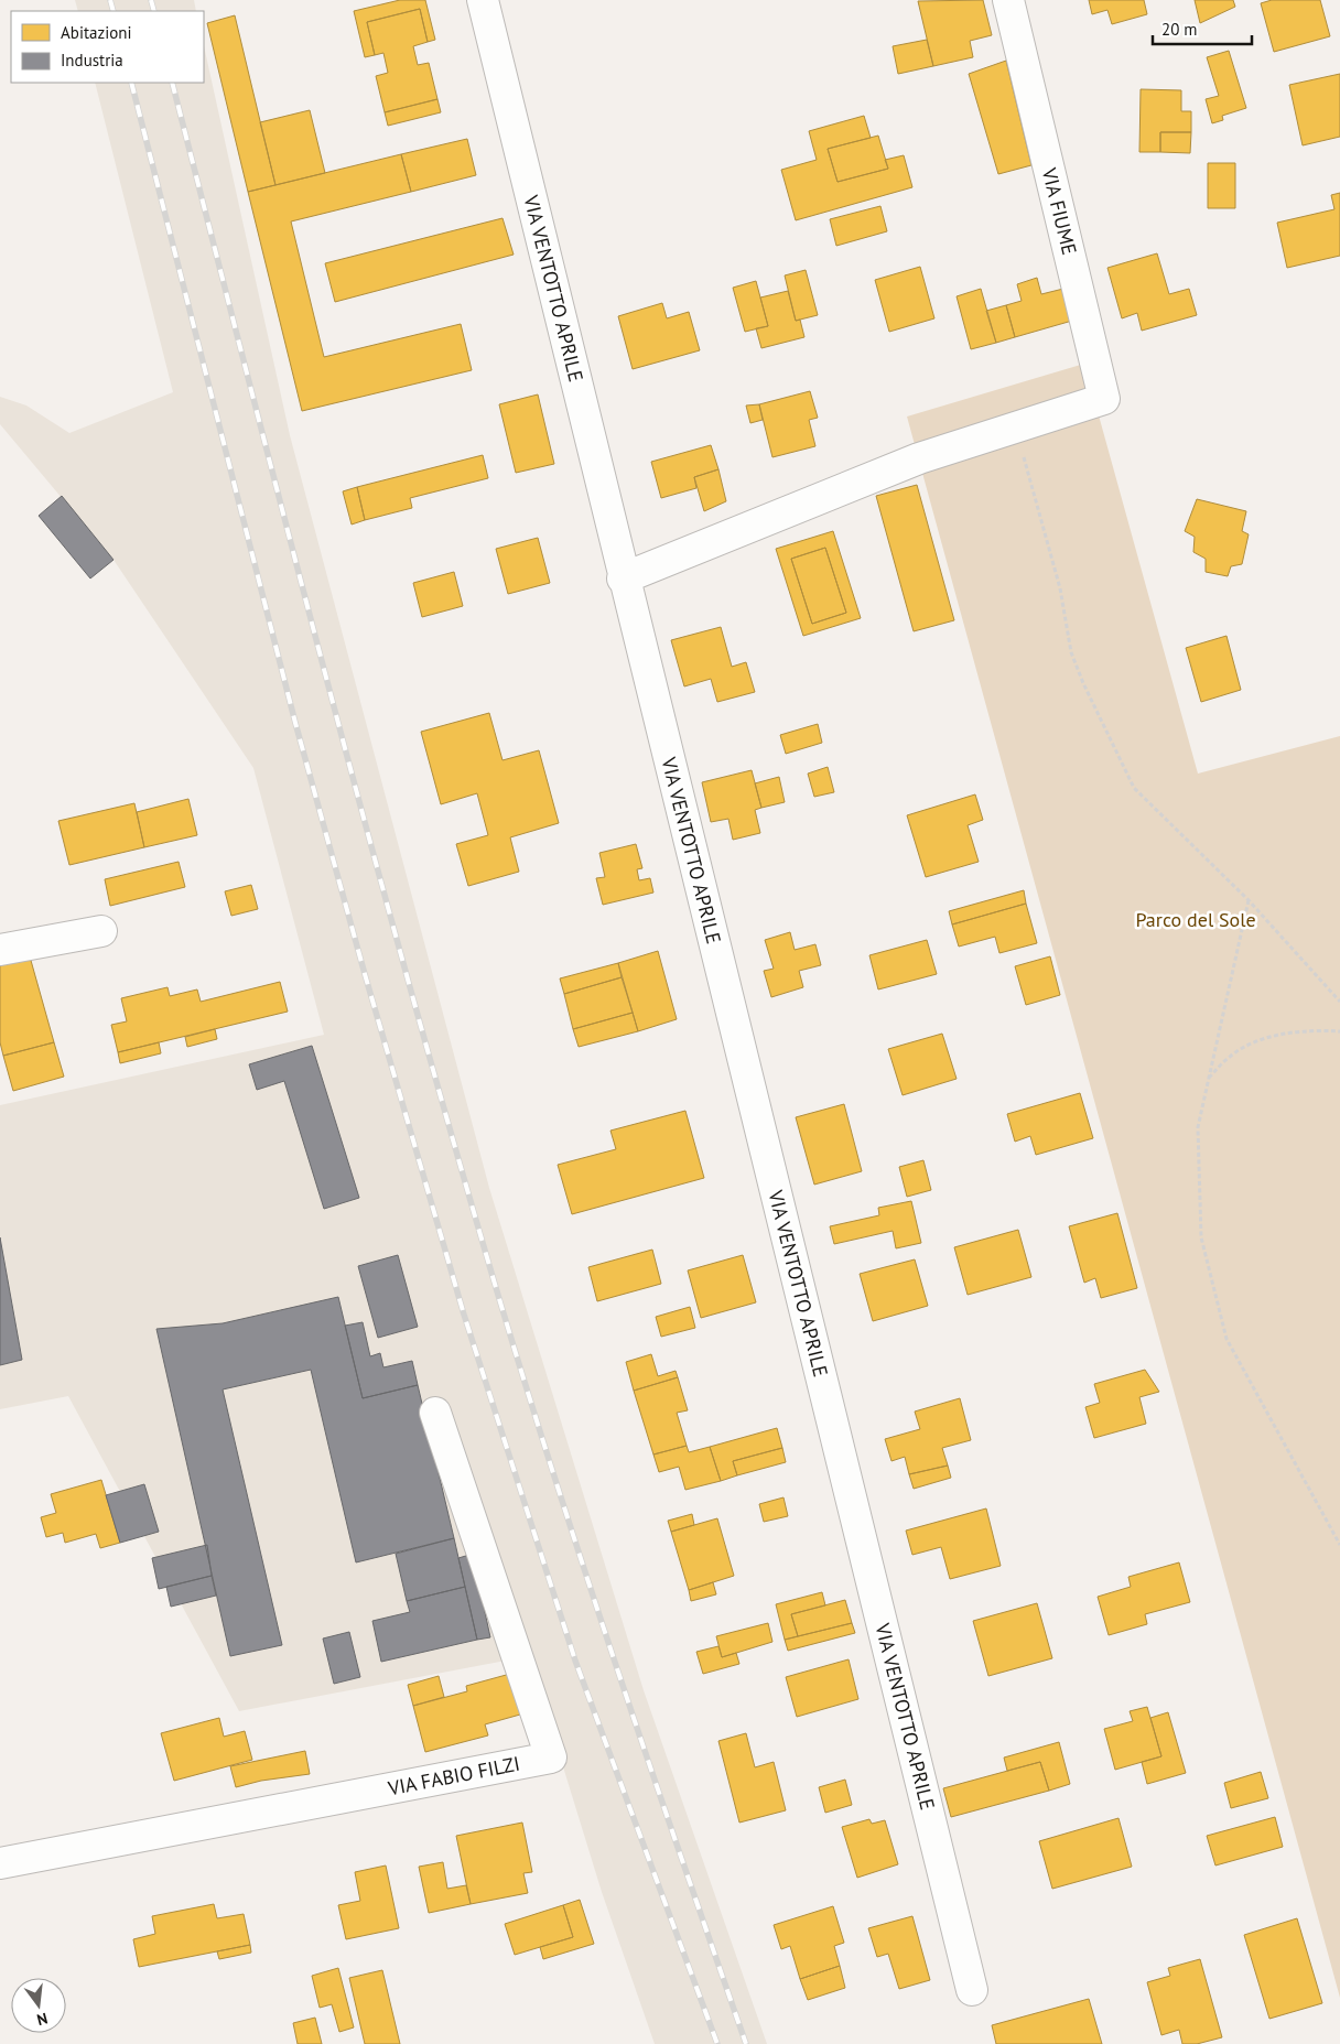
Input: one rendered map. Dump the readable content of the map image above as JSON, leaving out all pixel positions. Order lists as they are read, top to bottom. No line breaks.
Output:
{"streets":{"street":["VIA FIUME","VIA VENTOTTO APRILE","VIA FABIO FILZI"]},"parks":["Parco del Sole"],"legend":["Abitazioni","Industria"],"scale_bar":"20 m","north":"bottom"}
